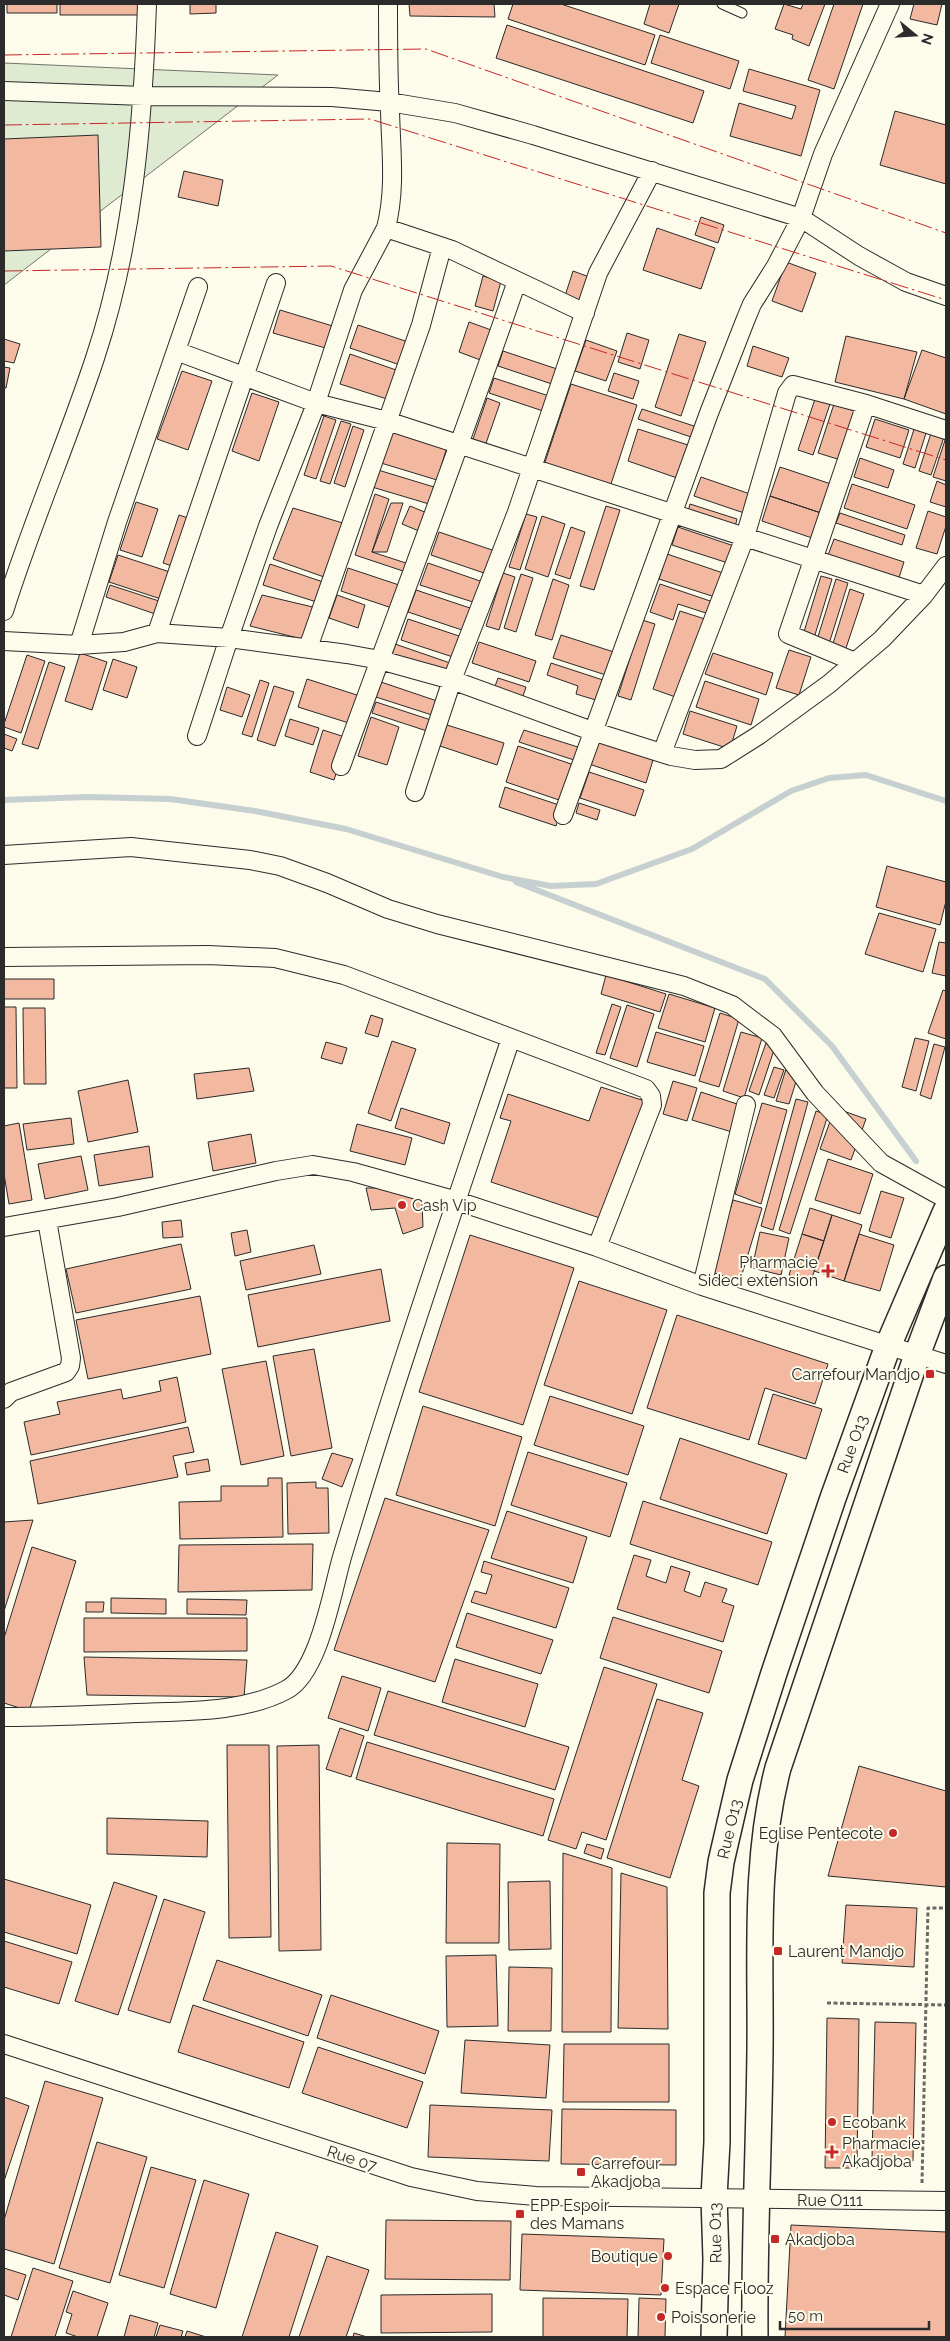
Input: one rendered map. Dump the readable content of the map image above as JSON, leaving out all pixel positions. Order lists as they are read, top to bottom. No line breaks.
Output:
{"streets":{"main road":["Rue O13"],"street":["Rue 07","Rue O111"]},"crossings":[["Rue O13","Rue 07"],["Rue O13","Rue O111"],["Rue 07","Rue O111"]],"places":{"other":["Cash Vip","Eglise Pentecote","Ecobank","Boutique","Espace Flooz","Poissonerie"],"health":["Pharmacie Sideci extension","Pharmacie Akadjoba"],"transit":["Carrefour Mandjo","Laurent Mandjo","Carrefour Akadjoba","EPP Espoir des Mamans","Akadjoba"]},"scale_bar":"50 m","north":"right"}
